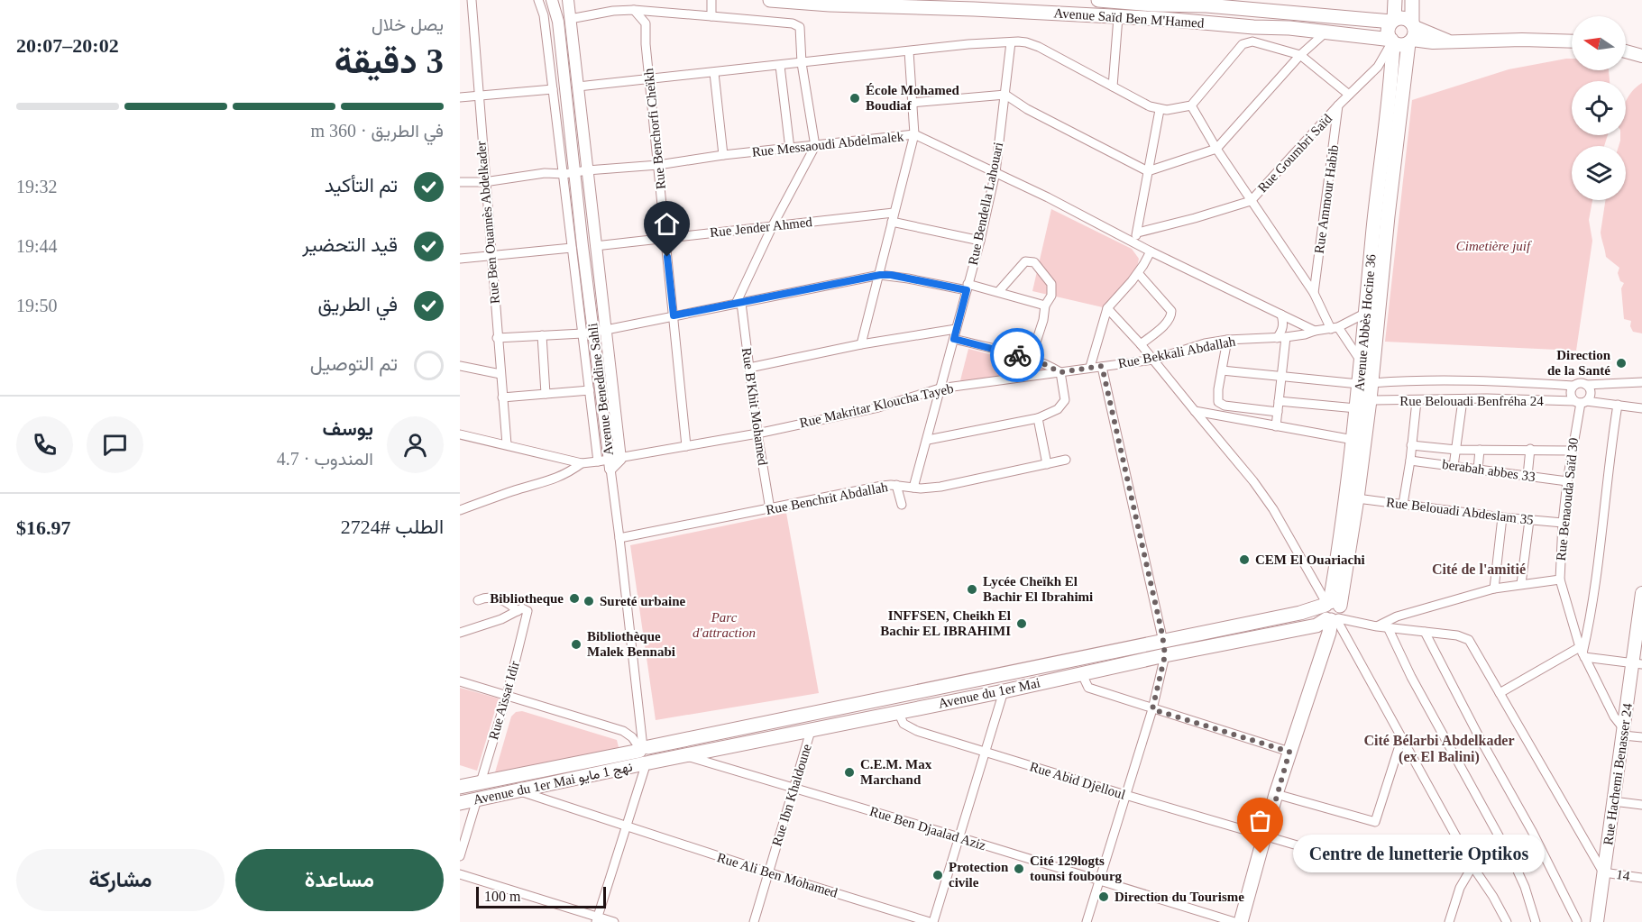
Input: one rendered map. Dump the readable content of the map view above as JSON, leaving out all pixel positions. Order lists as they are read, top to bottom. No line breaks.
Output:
{"streets":{"main road":["Avenue Saïd Ben M'Hamed","Avenue Abbès Hocine 36","Avenue du 1er Mai","Rue Hachemi Benasser 24","Avenue du 1er Mai نهج 1 مايو"],"street":["Rue Benchorfi Cheïkh","Rue Messaoudi Abdelmalek","Rue Goumbri Saïd","Rue Ammour Habib","Rue Bendella Lahouari","Rue Ben Ouannès Abdelkader","Rue Jender Ahmed","Rue Bekkali Abdallah","Avenue Beneddine Sahli","Rue Belouadi Benfréha 24","Rue Makritar Kloucha Tayeb","Rue B'Khit Mohamed","berabah abbes 33","Rue Benchrit Abdallah","Rue Benaouda Saïd 30","Rue Belouadi Abdeslam 35","Rue Aïssat Idir","Rue Abid Djelloul","Rue Ibn Khaldoune","Rue Ben Djaalad Aziz","Rue Ali Ben Mohamed","14"]},"crossings":[["Avenue Saïd Ben M'Hamed","Rue Goumbri Saïd"],["Avenue Saïd Ben M'Hamed","Avenue Abbès Hocine 36"],["Rue Benchorfi Cheïkh","Rue Messaoudi Abdelmalek"],["Rue Benchorfi Cheïkh","Rue Jender Ahmed"],["Rue Benchorfi Cheïkh","Rue Makritar Kloucha Tayeb"],["Rue Messaoudi Abdelmalek","Rue Bendella Lahouari"],["Rue Messaoudi Abdelmalek","Rue Ben Ouannès Abdelkader"],["Rue Messaoudi Abdelmalek","Rue Bekkali Abdallah"],["Rue Messaoudi Abdelmalek","Avenue Beneddine Sahli"],["Rue Goumbri Saïd","Rue Ammour Habib"],["Rue Goumbri Saïd","Avenue Abbès Hocine 36"],["Rue Bendella Lahouari","Rue Jender Ahmed"],["Rue Bendella Lahouari","Rue Makritar Kloucha Tayeb"],["Rue Bendella Lahouari","Rue Benchrit Abdallah"],["Rue Jender Ahmed","Avenue Beneddine Sahli"],["Avenue Abbès Hocine 36","Rue Belouadi Benfréha 24"],["Avenue Abbès Hocine 36","Rue Belouadi Abdeslam 35"],["Avenue Abbès Hocine 36","Avenue du 1er Mai"],["Rue Bekkali Abdallah","Rue Makritar Kloucha Tayeb"],["Avenue Beneddine Sahli","Rue Makritar Kloucha Tayeb"],["Rue Belouadi Benfréha 24","Rue Benaouda Saïd 30"],["Rue Makritar Kloucha Tayeb","Rue B'Khit Mohamed"],["Rue B'Khit Mohamed","Rue Benchrit Abdallah"],["berabah abbes 33","Rue Benaouda Saïd 30"],["Rue Benaouda Saïd 30","Rue Belouadi Abdeslam 35"],["Rue Benaouda Saïd 30","Rue Hachemi Benasser 24"],["Avenue du 1er Mai","Rue Abid Djelloul"],["Avenue du 1er Mai","Avenue du 1er Mai نهج 1 مايو"],["Avenue du 1er Mai","Rue Ibn Khaldoune"],["Avenue du 1er Mai","Rue Ben Djaalad Aziz"],["Rue Aïssat Idir","Avenue du 1er Mai نهج 1 مايو"],["Rue Hachemi Benasser 24","14"],["Rue Ibn Khaldoune","Rue Ben Djaalad Aziz"],["Rue Ibn Khaldoune","Rue Ali Ben Mohamed"]],"districts":["Cité de l'amitié","Cité Bélarbi Abdelkader (ex El Balini)"],"parks":["Cimetière juif","Parc d'attraction"],"places":["École Mohamed Boudiaf","Direction de la Santé","CEM El Ouariachi","Lycée Cheïkh El Bachir El Ibrahimi","Bibliotheque","Sureté urbaine","INFFSEN, Cheikh El Bachir EL IBRAHIMI","Bibliothèque Malek Bennabi","C.E.M. Max Marchand","Centre de lunetterie Optikos","Cité 129logts tounsi foubourg","Protection civile","Direction du Tourisme"],"scale_bar":"100 m","north":"left","page":{"heading":["3 دقيقة","يصل خلال","20:02–20:07"],"panel":["يوسف","المندوب · 4.7","الطلب #2724","$16.97"],"bar":"في الطريق · 360 m","list":[["تم التأكيد","19:32"],["قيد التحضير","19:44"],["في الطريق","19:50"],"تم التوصيل"],"bubble":"Centre de lunetterie Optikos","buttons":["مساعدة","مشاركة"],"scale":"100 m"}}
